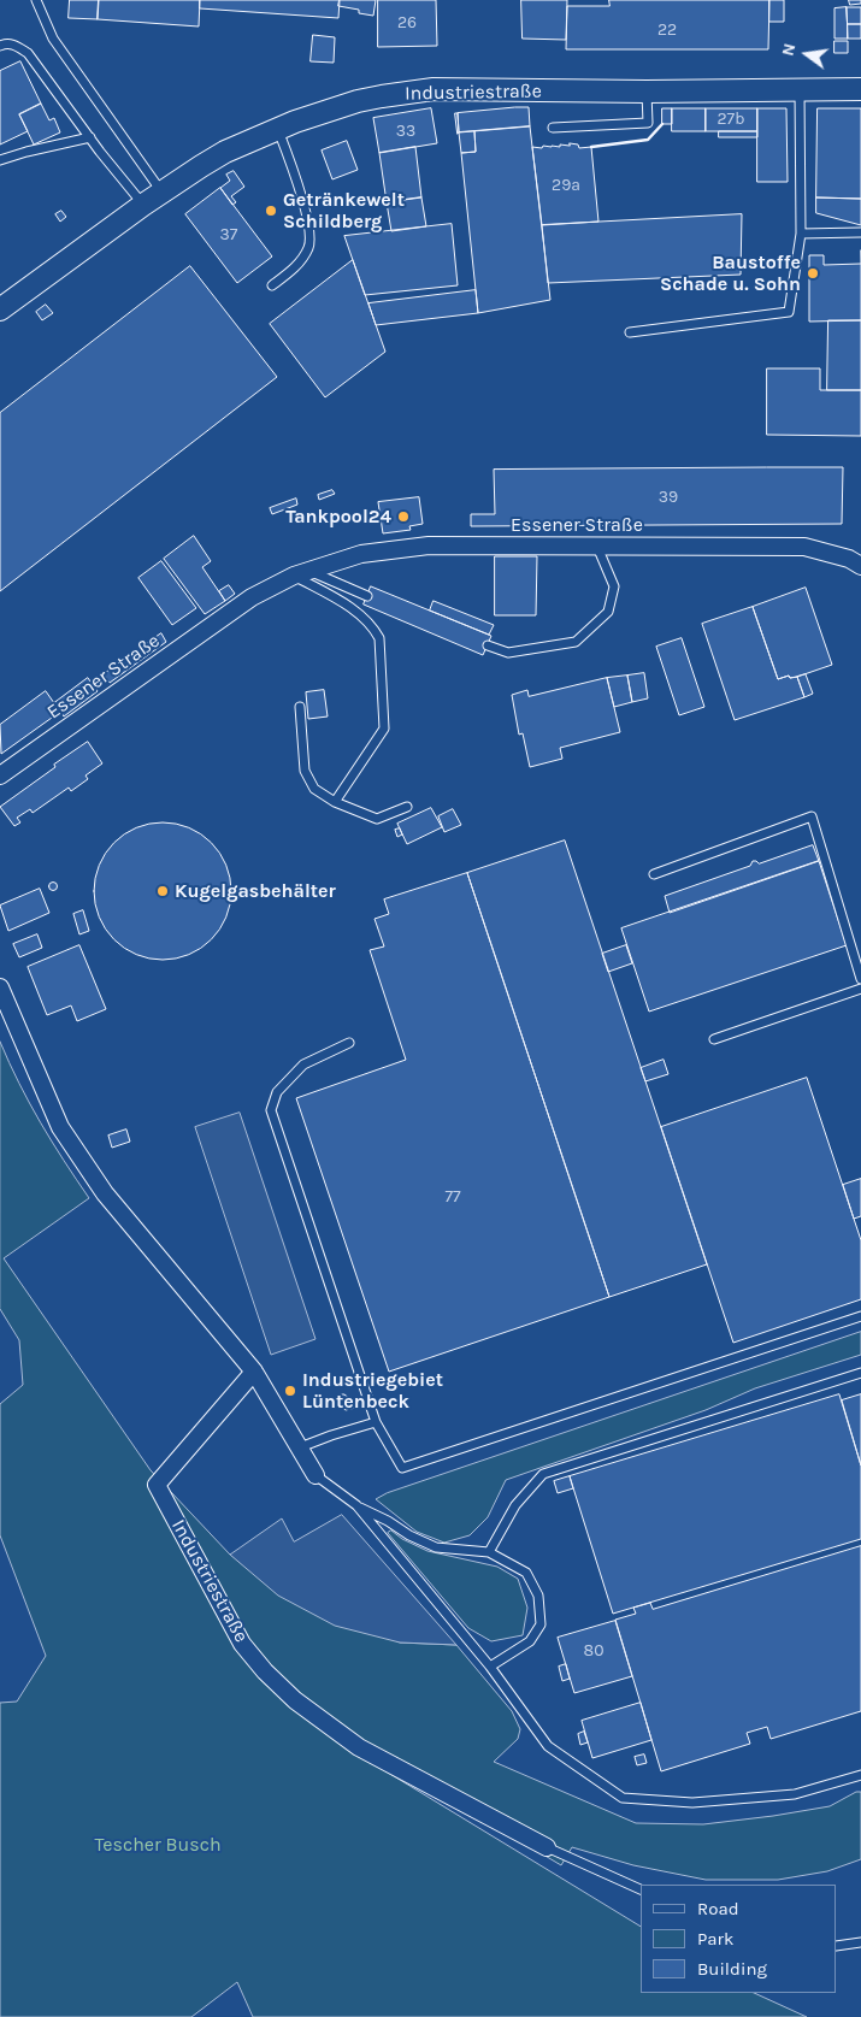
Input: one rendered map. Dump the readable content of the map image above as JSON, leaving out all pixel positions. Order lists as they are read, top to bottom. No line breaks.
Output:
{"streets":{"street":["Industriestraße","Essener Straße"]},"parks":["Tescher Busch"],"places":["Getränkewelt Schildberg","Baustoffe Schade u. Sohn","Tankpool24","Kugelgasbehälter","Industriegebiet Lüntenbeck"],"house_numbers":["26","22","27b","33","29a","37","39","77","80"],"legend":["Road","Park","Building"],"north":"left"}
